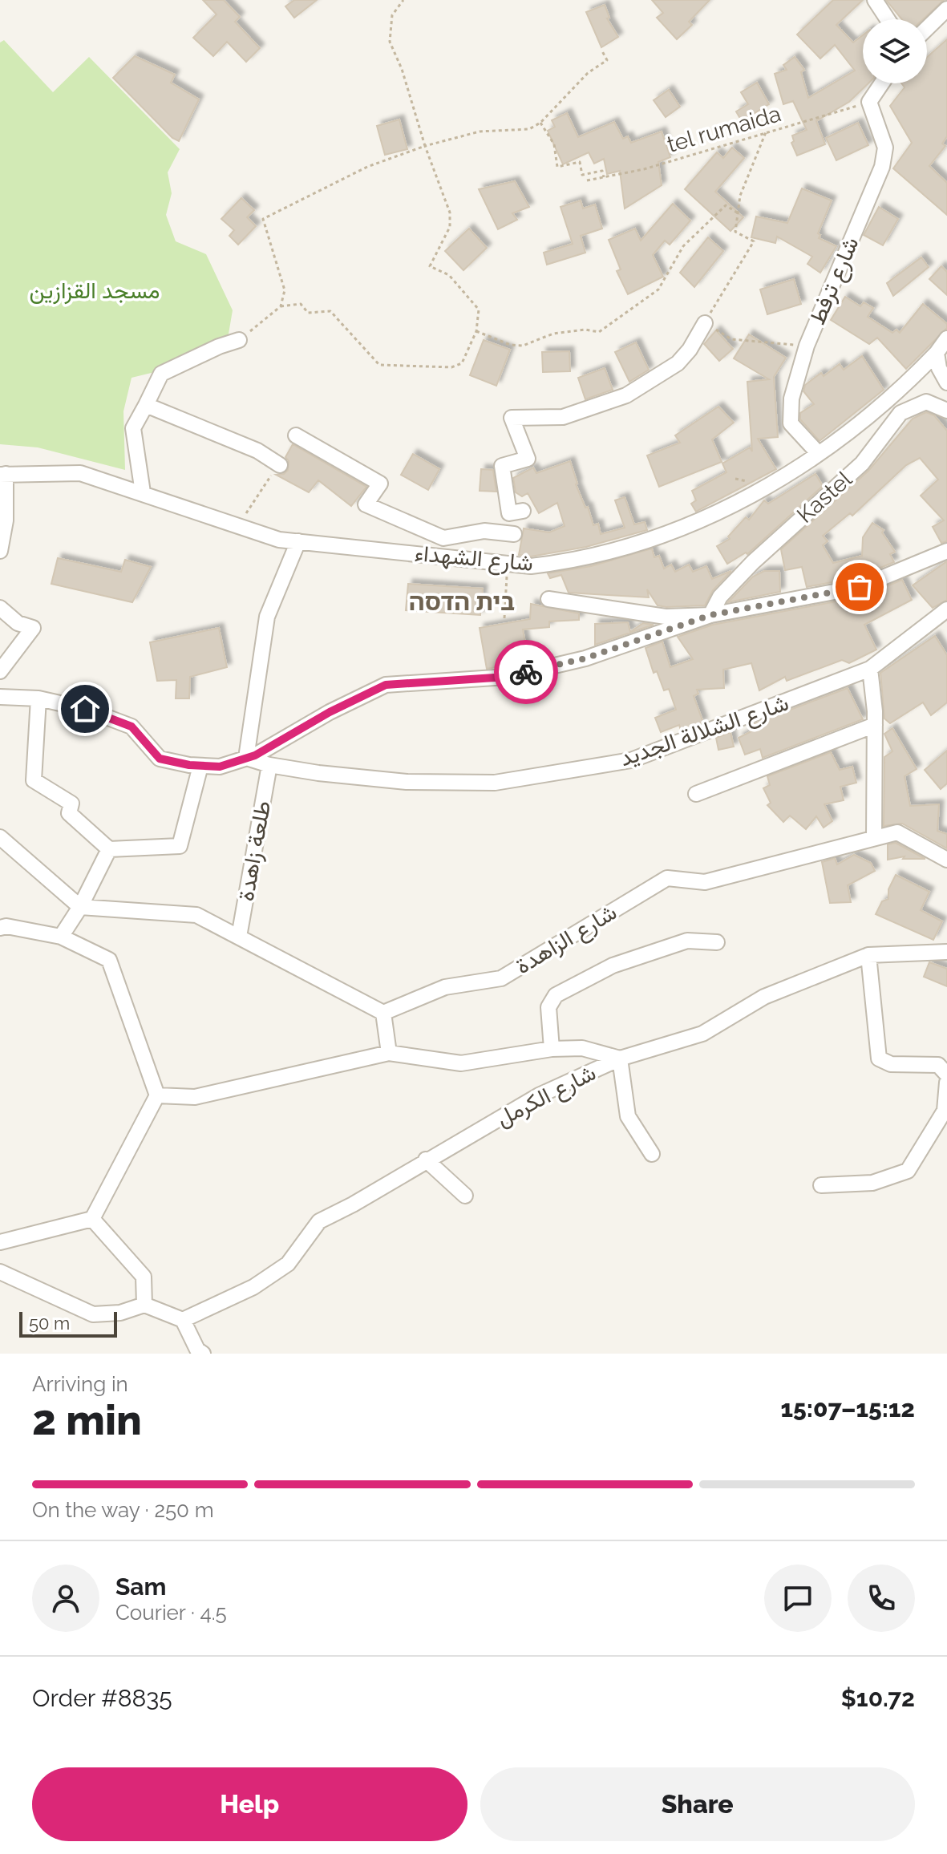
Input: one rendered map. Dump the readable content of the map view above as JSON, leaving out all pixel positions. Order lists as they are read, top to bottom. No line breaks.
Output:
{"streets":{"street":["شارع ترفط","Kastel","شارع الشهداء","شارع الشلالة الجديد","طلعة زاهدة","شارع الزاهدة","شارع الكرمل"],"path":["tel rumaida"]},"crossings":[["tel rumaida","شارع ترفط"],["شارع ترفط","شارع الشهداء"],["شارع الشلالة الجديد","طلعة زاهدة"]],"districts":["בית הדסה"],"parks":["مسجد القزازين"],"scale_bar":"50 m","page":{"scale":"50 m","heading":["2 min","Arriving in","15:07–15:12"],"panel":["Sam","Courier · 4.5","Order #8835","$10.72"],"bar":"On the way · 250 m","buttons":["Help","Share"]}}
